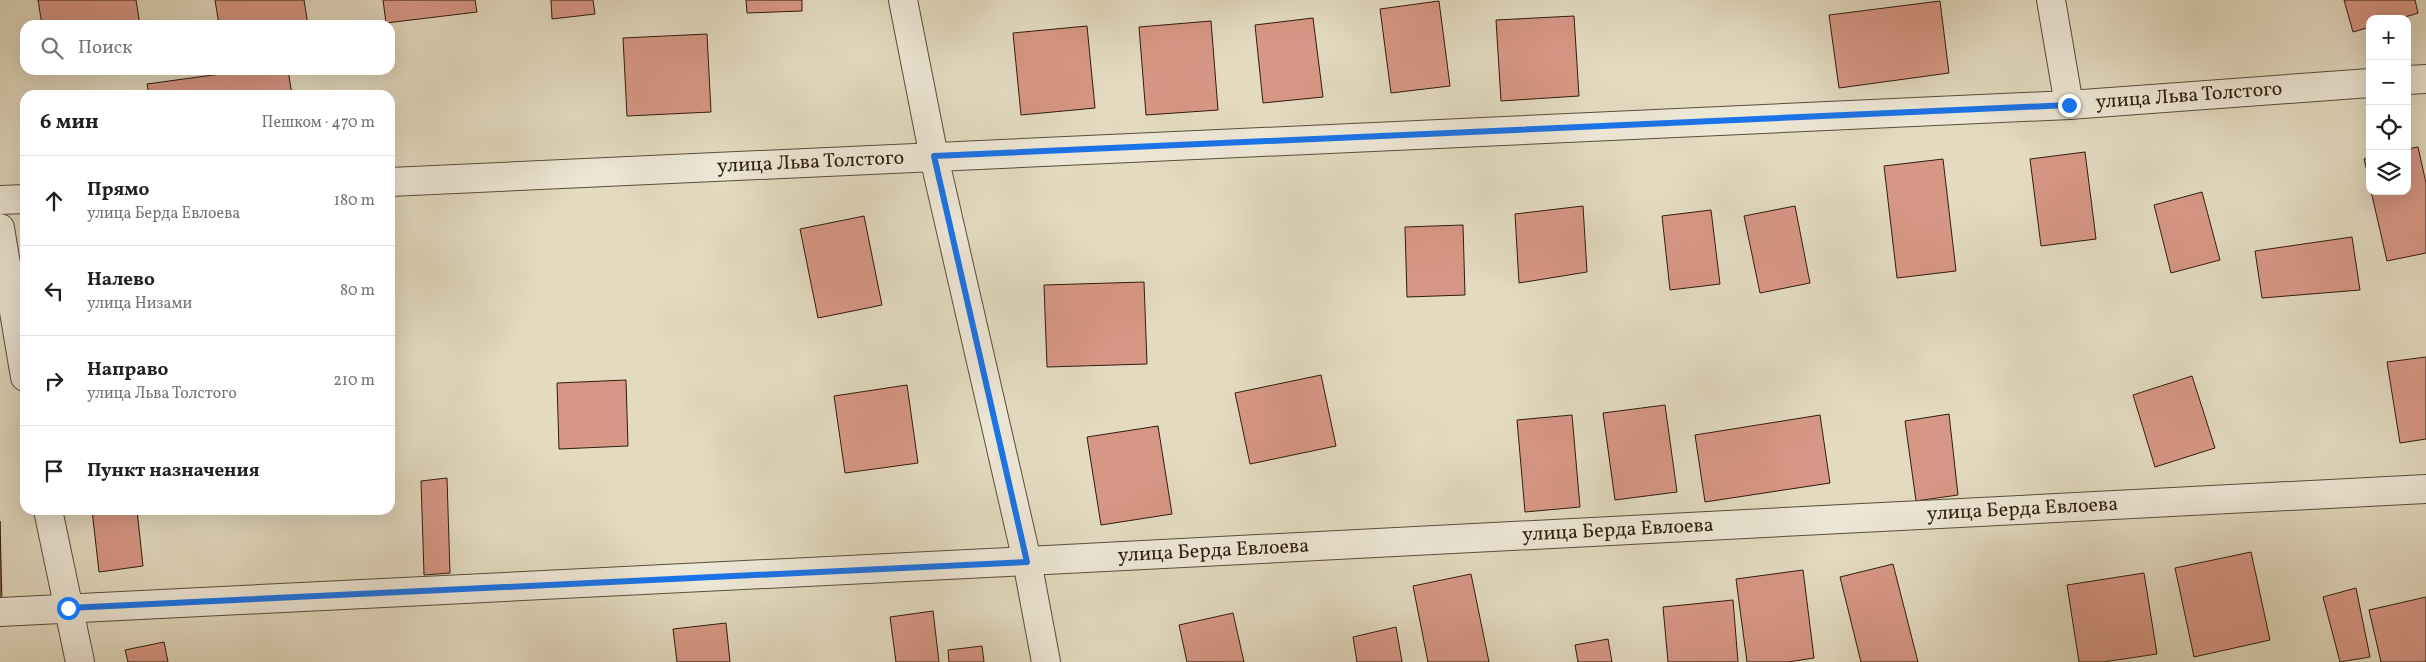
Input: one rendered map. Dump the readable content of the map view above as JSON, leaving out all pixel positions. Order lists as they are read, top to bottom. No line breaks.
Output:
{"streets":{"street":["улица Льва Толстого","улица Берда Евлоева"]},"page":{"map_buttons":["+","−"],"search":"Поиск","heading":["6 мин","Пешком · 470 m"],"list":[["Прямо","улица Берда Евлоева","180 m"],["Налево","улица Низами","80 m"],["Направо","улица Льва Толстого","210 m"],"Пункт назначения"]}}
